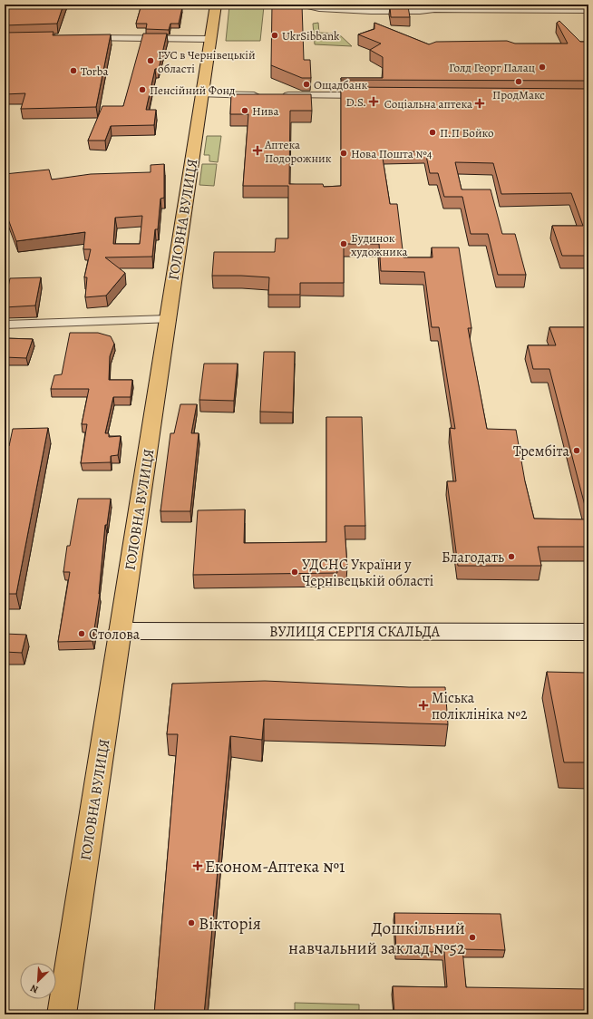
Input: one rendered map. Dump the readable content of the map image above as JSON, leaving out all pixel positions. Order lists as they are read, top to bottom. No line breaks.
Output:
{"streets":{"main road":["ГОЛОВНА ВУЛИЦЯ","ВУЛИЦЯ СЕРГІЯ СКАЛЬДА"]},"crossings":[["ГОЛОВНА ВУЛИЦЯ","ВУЛИЦЯ СЕРГІЯ СКАЛЬДА"]],"places":{"other":["UkrSibbank","ГУС в Чернівецькій області","Голд Георг Палац","Torba","ПродМакс","Ощадбанк","Пенсійний Фонд","Нива","П.П Бойко","Нова Пошта №4","Будинок художника","Трембіта","Благодать","УДСНС України у Чернівецькій області","Столова","Вікторія","Дошкільний навчальний заклад №52"],"health":["D.S.","Соціальна аптека","Аптека Подорожник","Міська поліклініка №2","Економ-Аптека №1"]},"north":"bottom left"}
